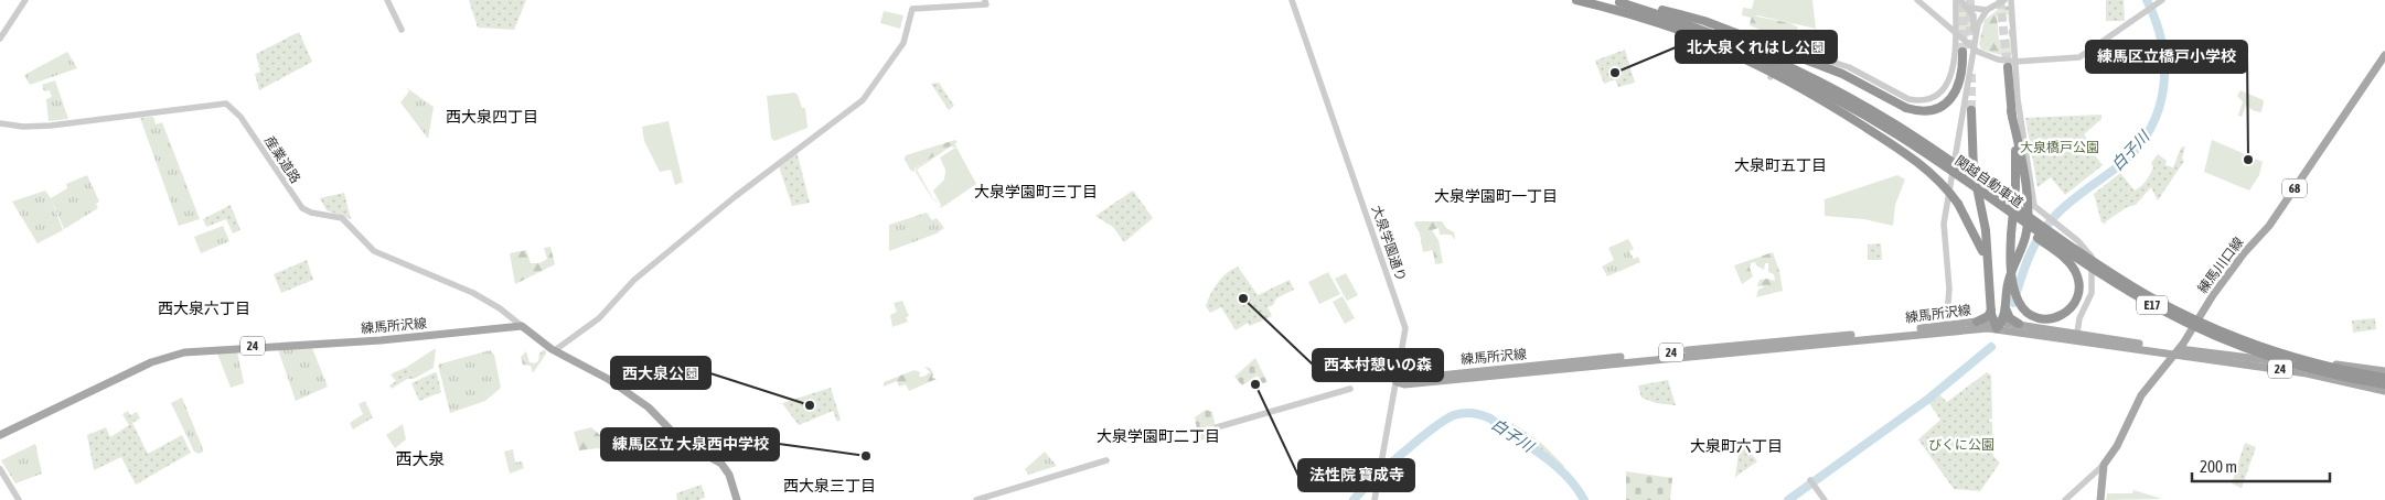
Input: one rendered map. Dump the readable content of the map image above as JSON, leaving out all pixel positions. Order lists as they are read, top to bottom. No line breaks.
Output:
{"streets":{"highway":["関越自動車道","E17"],"main road":["68","練馬川口線","練馬所沢線","24"],"street":["産業道路","大泉学園通り"]},"crossings":[["産業道路","練馬所沢線"],["大泉学園通り","練馬所沢線"],["練馬川口線","練馬所沢線"]],"districts":["西大泉四丁目","大泉町五丁目","大泉学園町三丁目","大泉学園町一丁目","西大泉六丁目","大泉学園町二丁目","大泉町六丁目","西大泉","西大泉三丁目"],"water":["白子川"],"parks":["大泉橋戸公園","びくに公園"],"places":["北大泉くれはし公園","練馬区立橋戸小学校","西本村憩いの森","法性院 寶成寺","西大泉公園","練馬区立 大泉西中学校"],"scale_bar":"200 m"}
